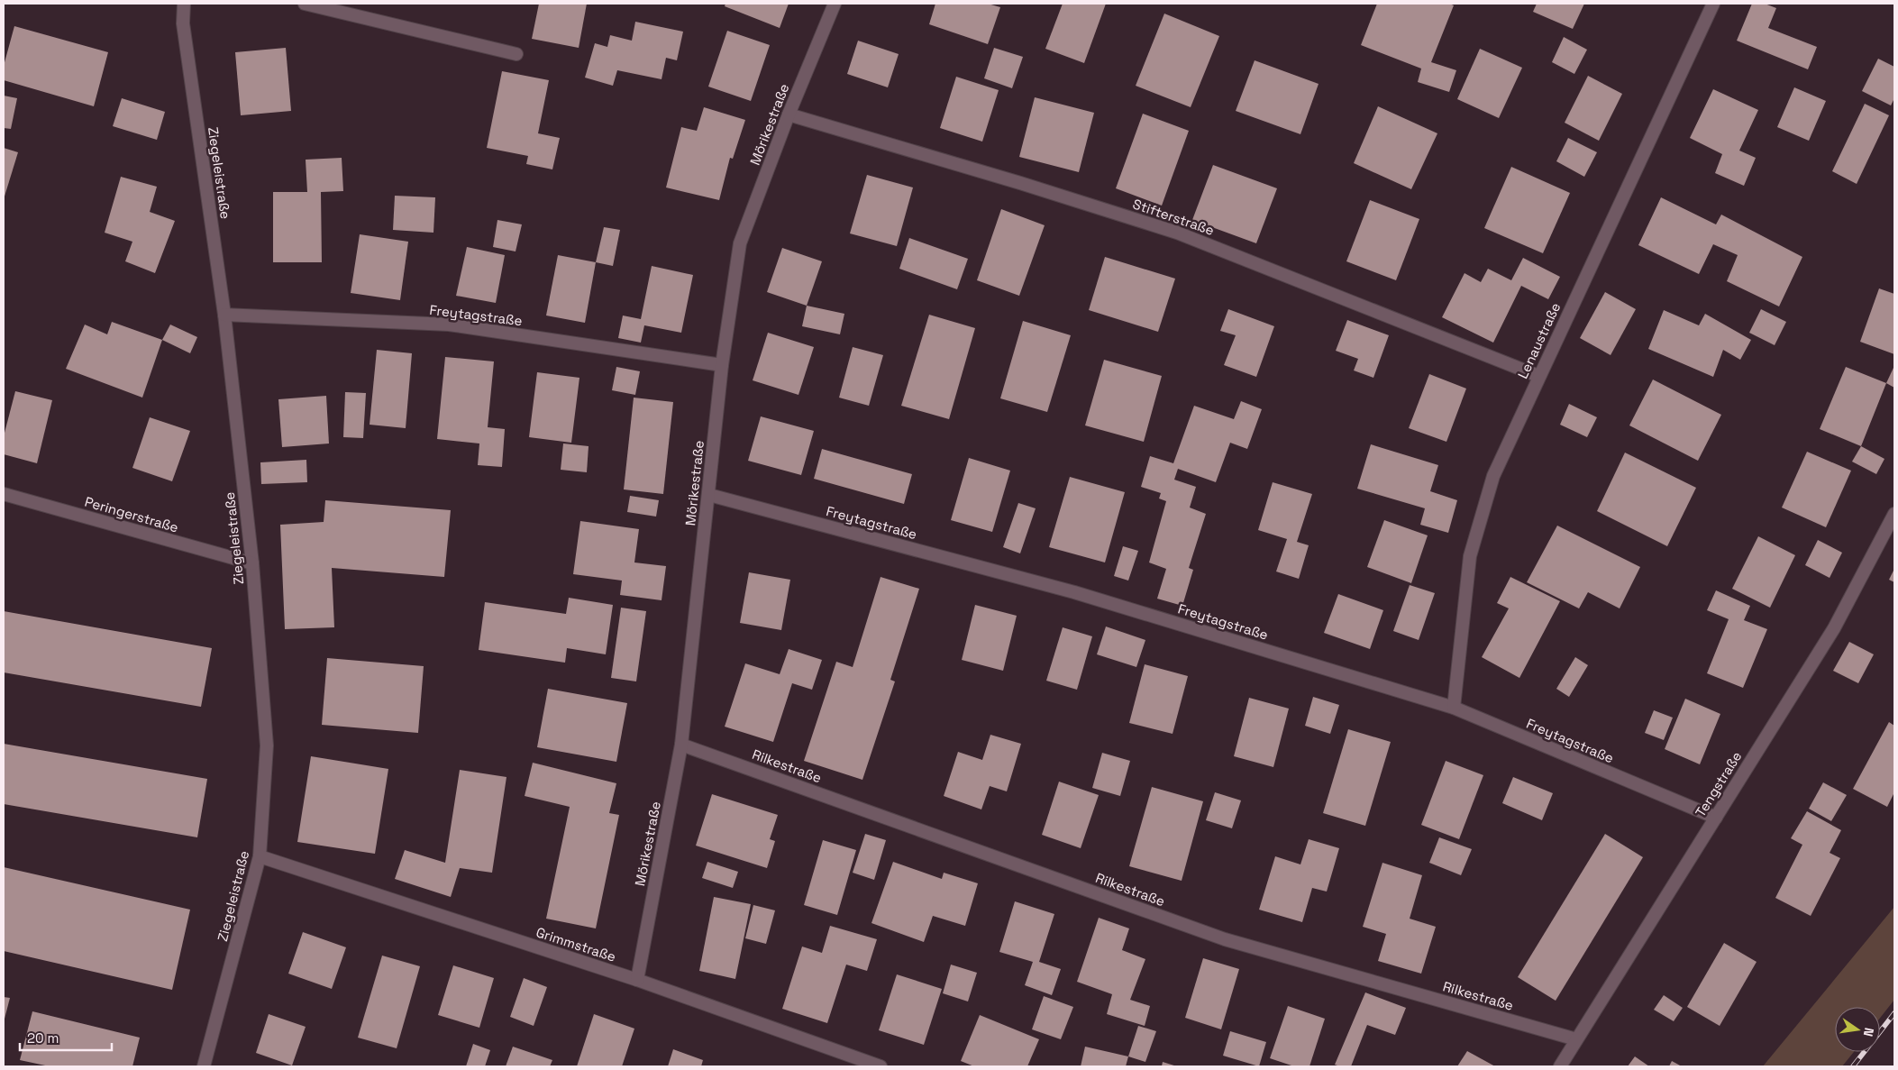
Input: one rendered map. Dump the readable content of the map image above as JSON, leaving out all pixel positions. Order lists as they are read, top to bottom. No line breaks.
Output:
{"streets":{"street":["Mörikestraße","Ziegeleistraße","Stifterstraße","Freytagstraße","Lenaustraße","Peringerstraße","Rilkestraße","Tengstraße","Grimmstraße"]},"crossings":[["Mörikestraße","Stifterstraße"],["Mörikestraße","Freytagstraße"],["Mörikestraße","Rilkestraße"],["Mörikestraße","Grimmstraße"],["Ziegeleistraße","Freytagstraße"],["Ziegeleistraße","Peringerstraße"],["Ziegeleistraße","Grimmstraße"],["Stifterstraße","Lenaustraße"],["Freytagstraße","Lenaustraße"],["Freytagstraße","Tengstraße"],["Rilkestraße","Tengstraße"]],"scale_bar":"20 m","north":"right"}
